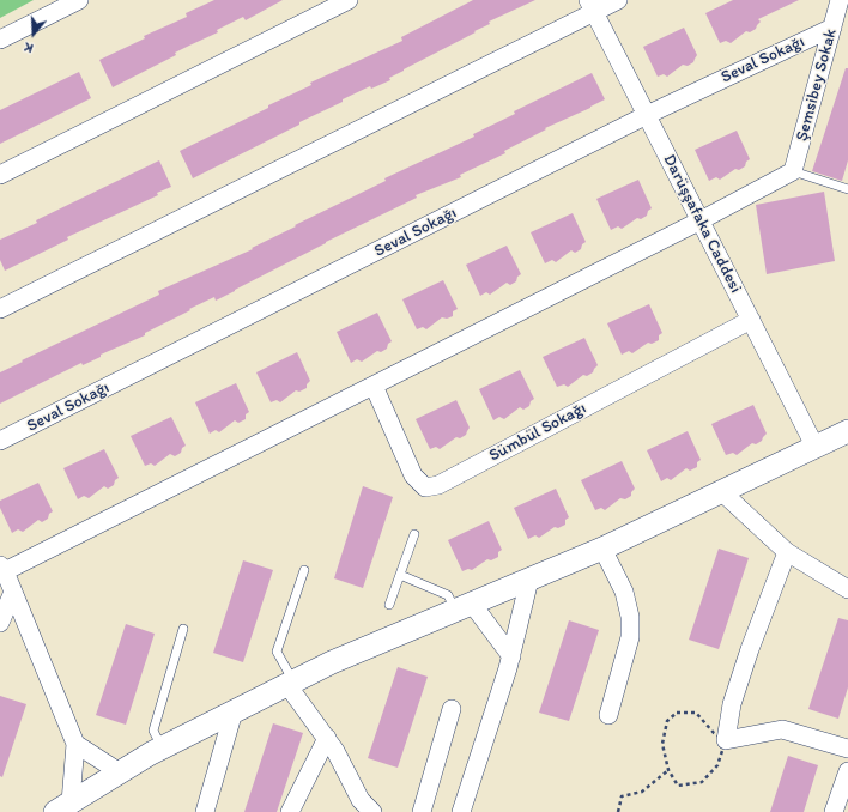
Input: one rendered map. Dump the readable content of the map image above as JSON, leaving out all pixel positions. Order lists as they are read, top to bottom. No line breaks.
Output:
{"streets":{"street":["Seval Sokağı","Şemsibey Sokak","Darüşşafaka Caddesi","Sümbül Sokağı"]},"crossings":[["Seval Sokağı","Şemsibey Sokak"],["Seval Sokağı","Darüşşafaka Caddesi"],["Darüşşafaka Caddesi","Sümbül Sokağı"]],"north":"bottom"}
